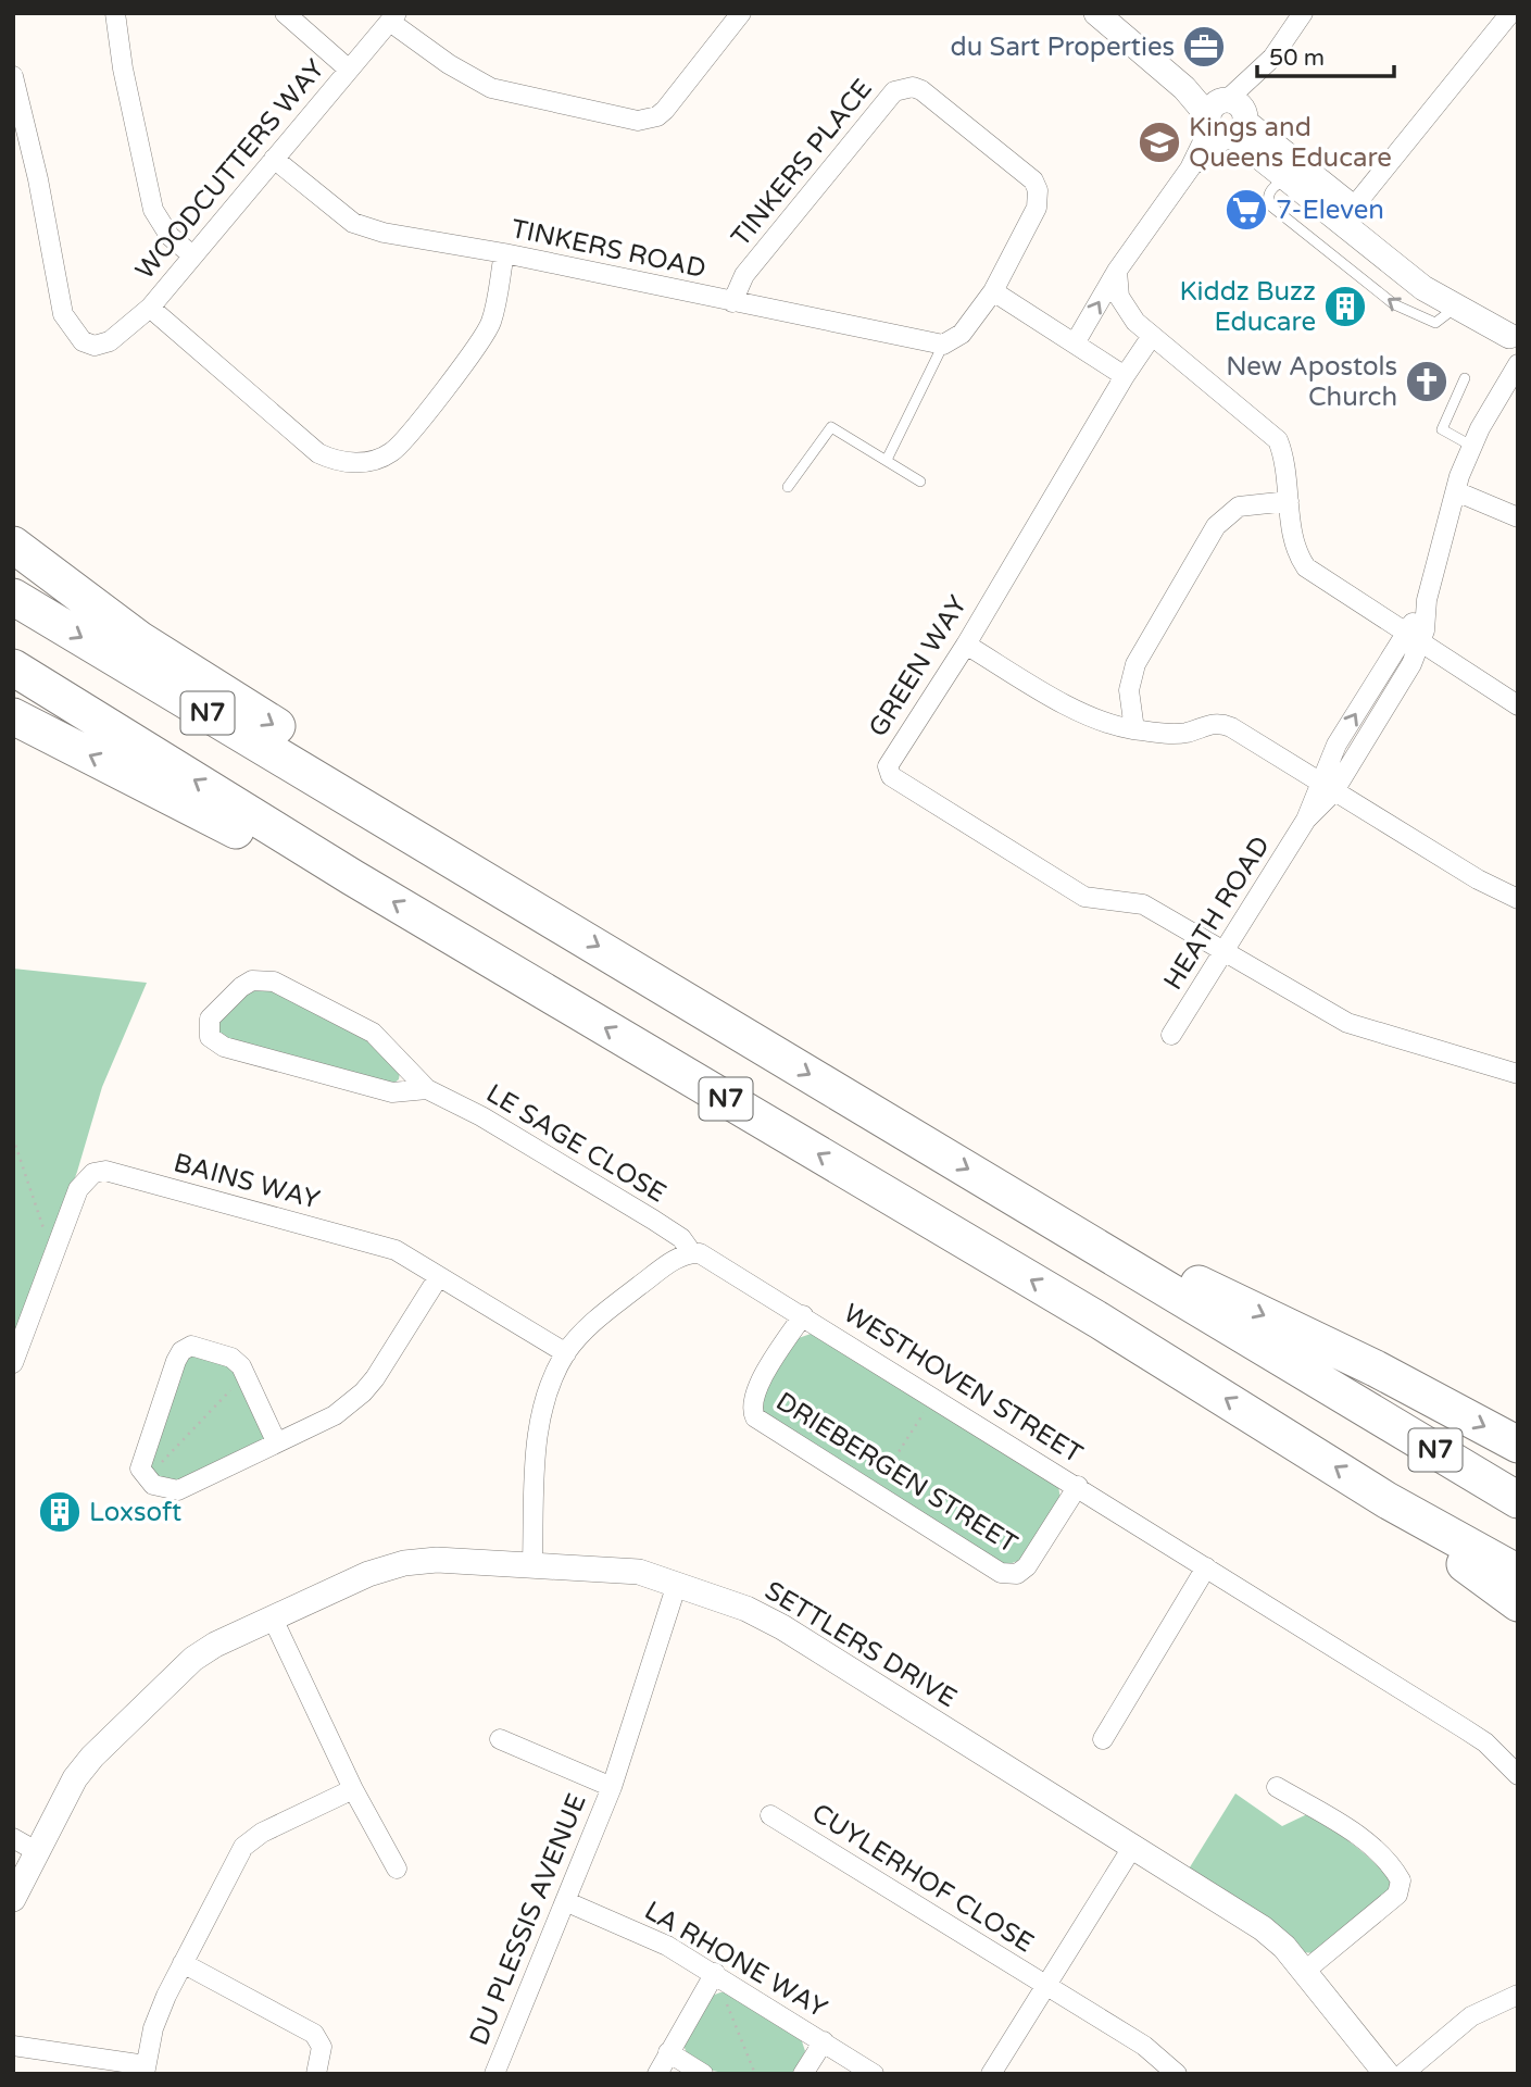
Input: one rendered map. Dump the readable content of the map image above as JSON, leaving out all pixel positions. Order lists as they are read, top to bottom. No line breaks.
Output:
{"streets":{"highway":["N7"],"street":["TINKERS PLACE","WOODCUTTERS WAY","TINKERS ROAD","GREEN WAY","HEATH ROAD","LE SAGE CLOSE","BAINS WAY","WESTHOVEN STREET","DRIEBERGEN STREET","SETTLERS DRIVE","CUYLERHOF CLOSE","DU PLESSIS AVENUE","LA RHONE WAY"]},"crossings":[["TINKERS PLACE","TINKERS ROAD"],["WOODCUTTERS WAY","TINKERS ROAD"],["GREEN WAY","HEATH ROAD"],["LE SAGE CLOSE","WESTHOVEN STREET"],["WESTHOVEN STREET","DRIEBERGEN STREET"],["SETTLERS DRIVE","DU PLESSIS AVENUE"],["DU PLESSIS AVENUE","LA RHONE WAY"]],"places":{"office":["du Sart Properties"],"school or university":["Kings and Queens Educare"],"supermarket":["7-Eleven"],"building":["Kiddz Buzz Educare","Loxsoft"],"church":["New Apostols Church"]},"scale_bar":"50 m"}
